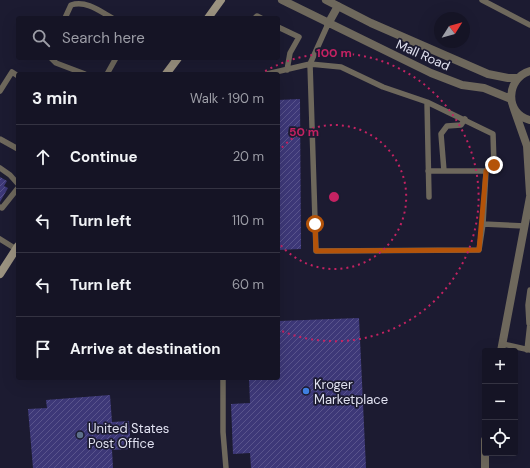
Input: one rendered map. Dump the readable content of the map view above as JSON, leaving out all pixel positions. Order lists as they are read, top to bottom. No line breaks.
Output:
{"streets":{"street":["Mall Road"]},"places":["Kroger Marketplace","United States Post Office"],"north":"top right","page":{"search":"Search here","heading":["3 min","Walk · 190 m"],"list":[["Continue","20 m"],["Turn left","110 m"],["Turn left","60 m"],"Arrive at destination"],"map_buttons":["+","−"]},"rings":["100 m","50 m"]}
